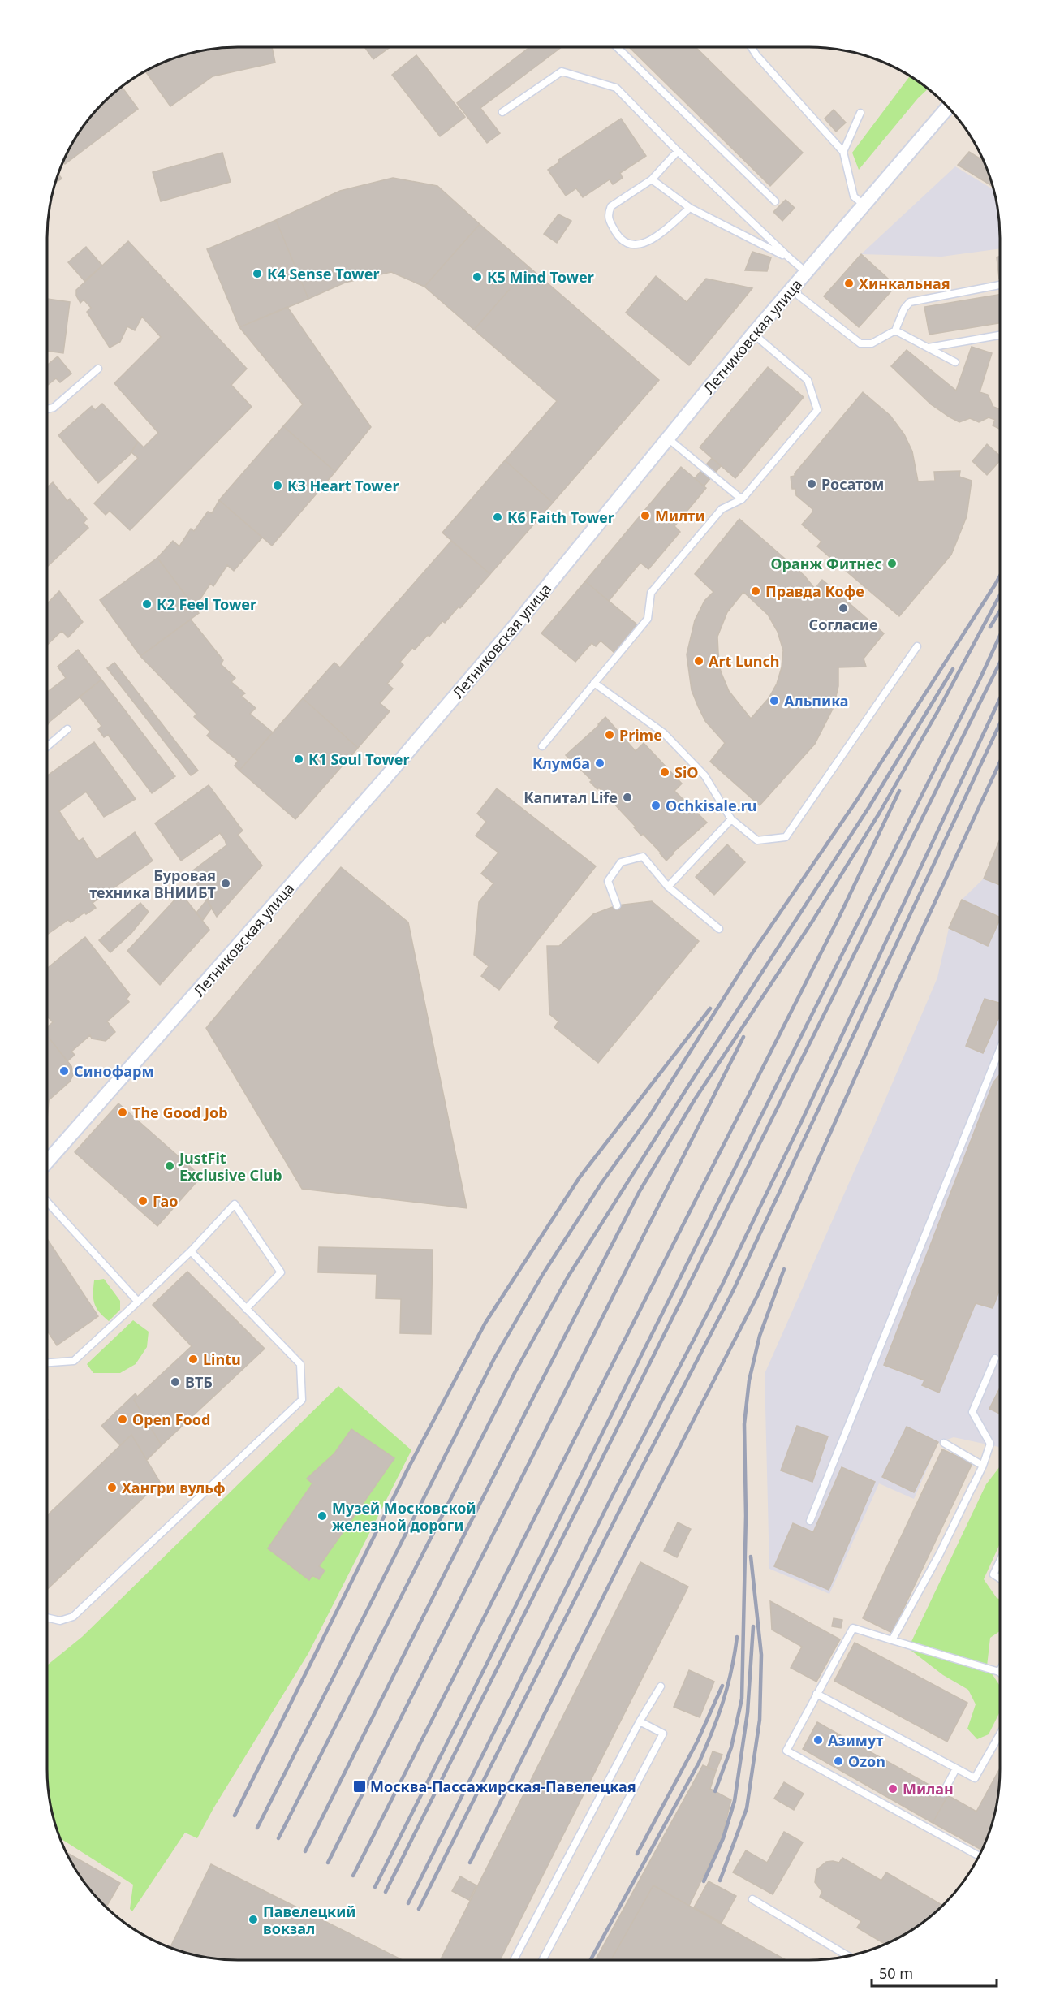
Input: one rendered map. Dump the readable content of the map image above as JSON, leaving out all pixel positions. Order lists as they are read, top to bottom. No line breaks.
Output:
{"streets":{"street":["Летниковская улица"]},"places":{"other":["К4 Sense Tower","К5 Mind Tower","Хинкальная","Росатом","К3 Heart Tower","Милти","К6 Faith Tower","Оранж Фитнес","Правда Кофе","К2 Feel Tower","Согласие","Art Lunch","Альпика","Prime","К1 Soul Tower","Клумба","SiO","Капитал Life","Ochkisale.ru","Буровая техника ВНИИБТ","Синофарм","The Good Job","JustFit Exclusive Club","Гао","Lintu","ВТБ","Open Food","Хангри вульф","Музей Московской железной дороги","Азимут","Ozon","Милан","Павелецкий вокзал"],"transit":["Москва-Пассажирская-Павелецкая"]},"scale_bar":"50 m"}
